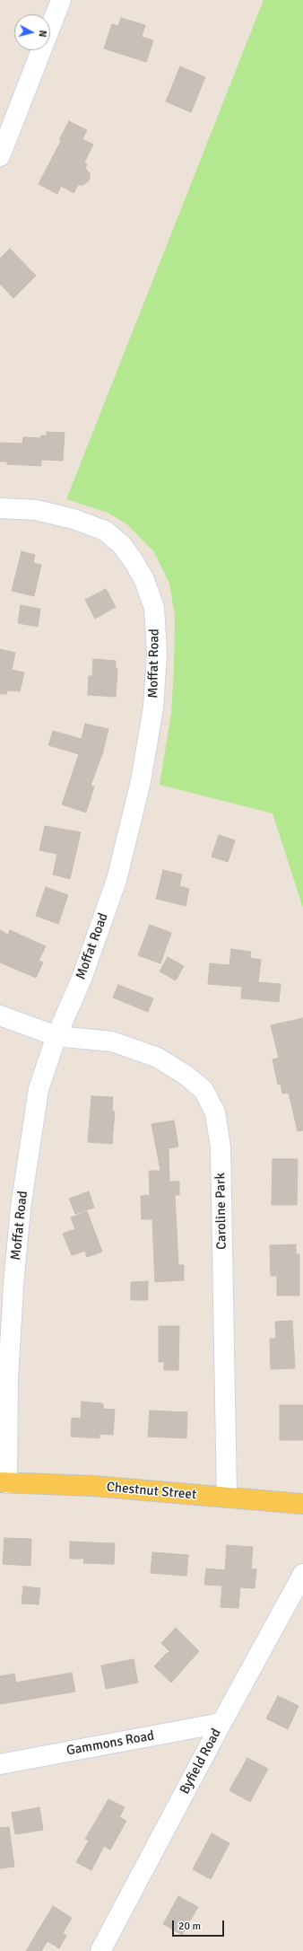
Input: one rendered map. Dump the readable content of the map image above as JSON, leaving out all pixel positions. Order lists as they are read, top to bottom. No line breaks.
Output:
{"streets":{"main road":["Chestnut Street"],"street":["Moffat Road","Caroline Park","Gammons Road","Byfield Road"]},"crossings":[["Moffat Road","Caroline Park"],["Moffat Road","Chestnut Street"],["Caroline Park","Chestnut Street"],["Gammons Road","Byfield Road"]],"scale_bar":"20 m","north":"right"}
